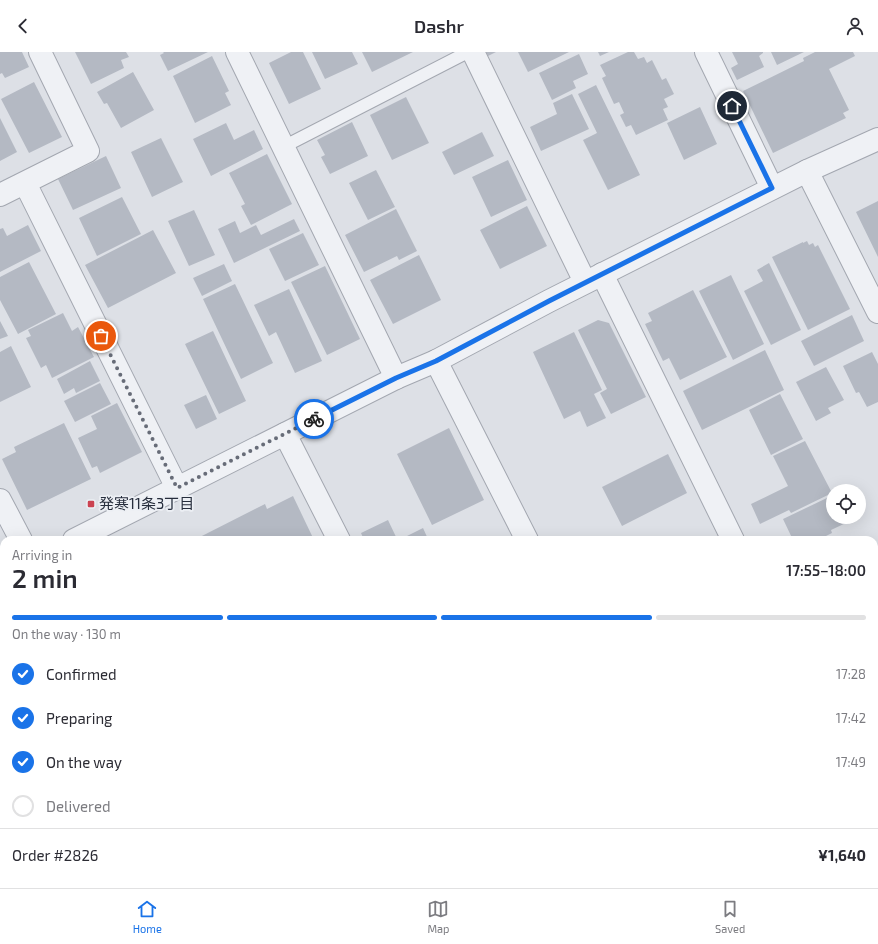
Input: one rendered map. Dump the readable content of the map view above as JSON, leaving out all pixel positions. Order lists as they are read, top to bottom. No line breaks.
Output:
{"places":{"transit":["発寒11条3丁目"]},"page":{"header":"Dashr","heading":["2 min","Arriving in","17:55–18:00"],"panel":["Order #2826","¥1,640"],"bar":"On the way · 130 m","list":[["Confirmed","17:28"],["Preparing","17:42"],["On the way","17:49"],"Delivered"],"tabs":["Home","Map","Saved"]}}
